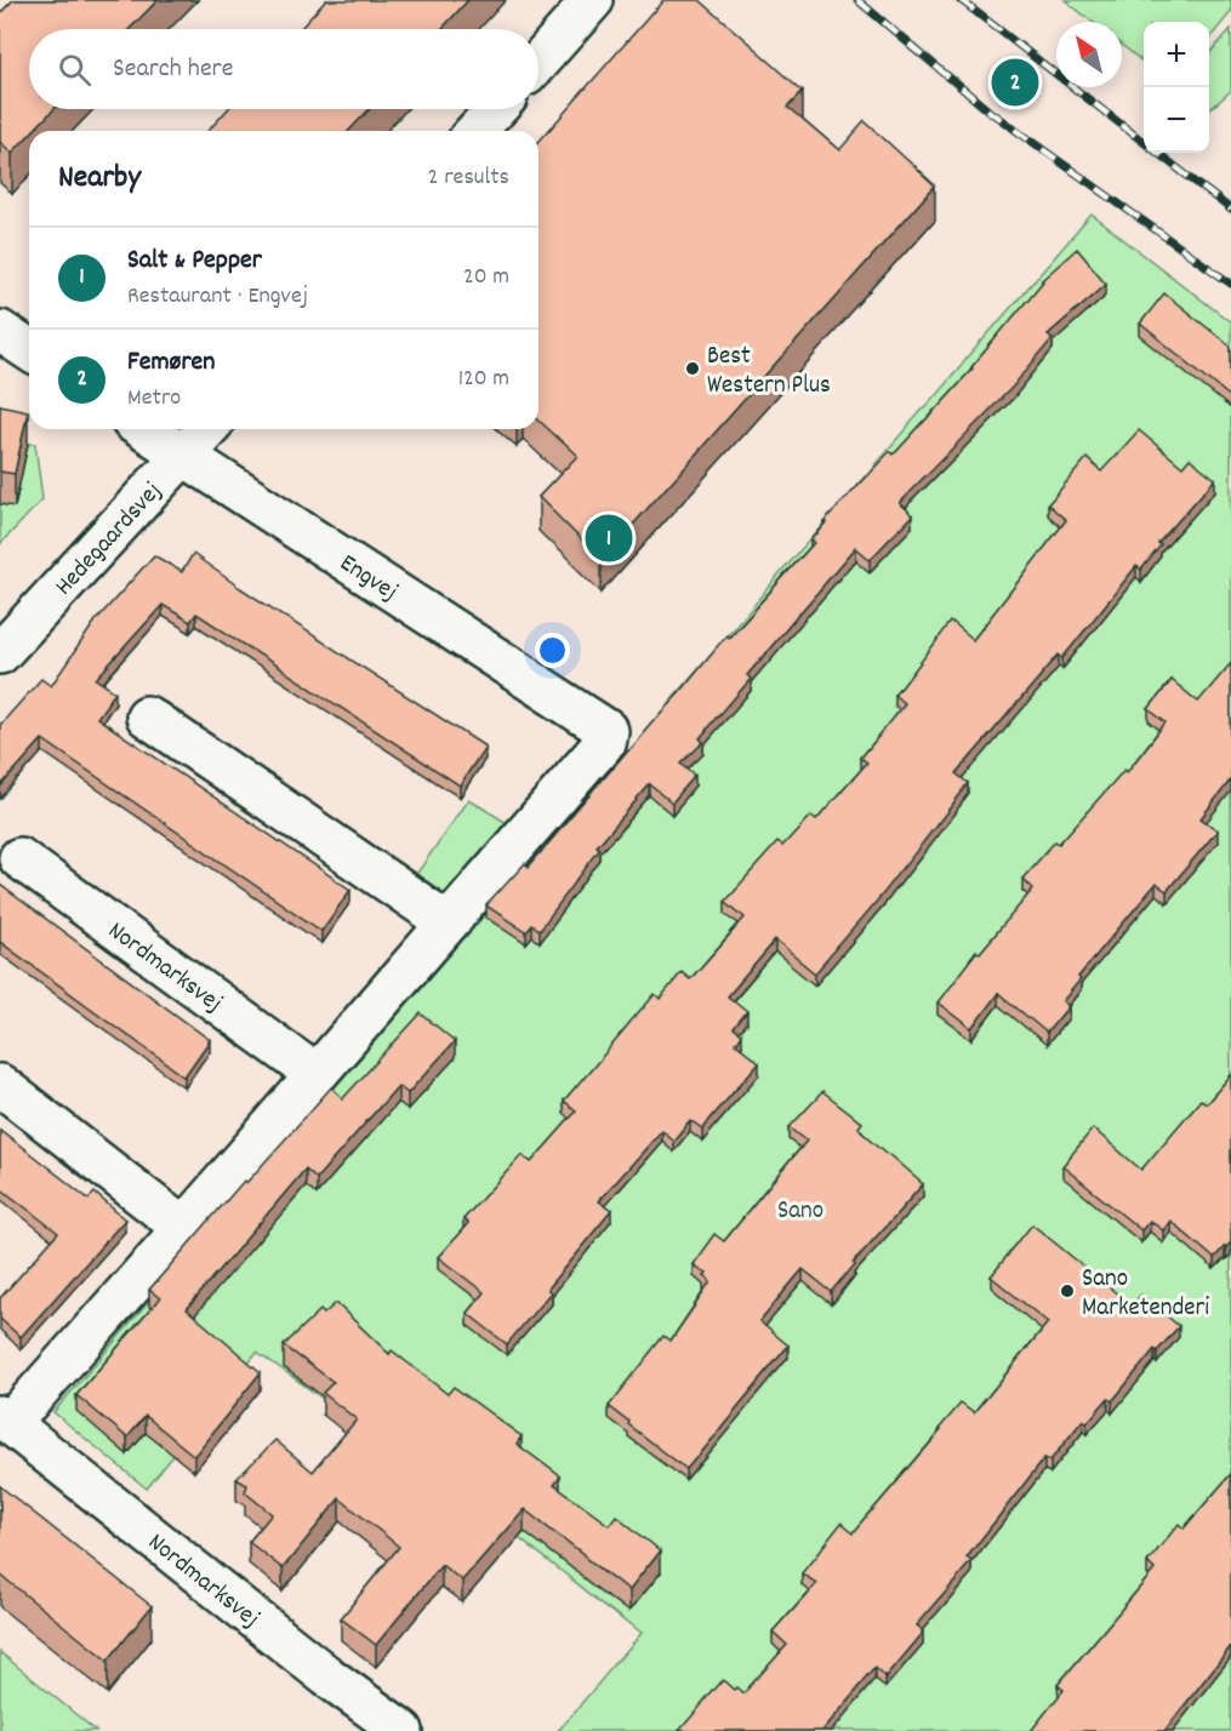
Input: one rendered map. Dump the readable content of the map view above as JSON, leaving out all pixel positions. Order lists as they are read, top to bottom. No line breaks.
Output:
{"streets":{"street":["Hedegaardsvej","Engvej","Nordmarksvej"]},"crossings":[["Hedegaardsvej","Engvej"],["Engvej","Nordmarksvej"]],"parks":["Sano"],"places":["Best Western Plus","Sano Marketenderi"],"north":"top left","page":{"map_buttons":["+","−"],"search":"Search here","pins":["2","1"],"heading":["Nearby","2 results"],"list":[{"mark":"1","name":"Salt & Pepper","note":"Restaurant · Engvej","value":"20 m"},{"mark":"2","name":"Femøren","note":"Metro","value":"120 m"}]}}
